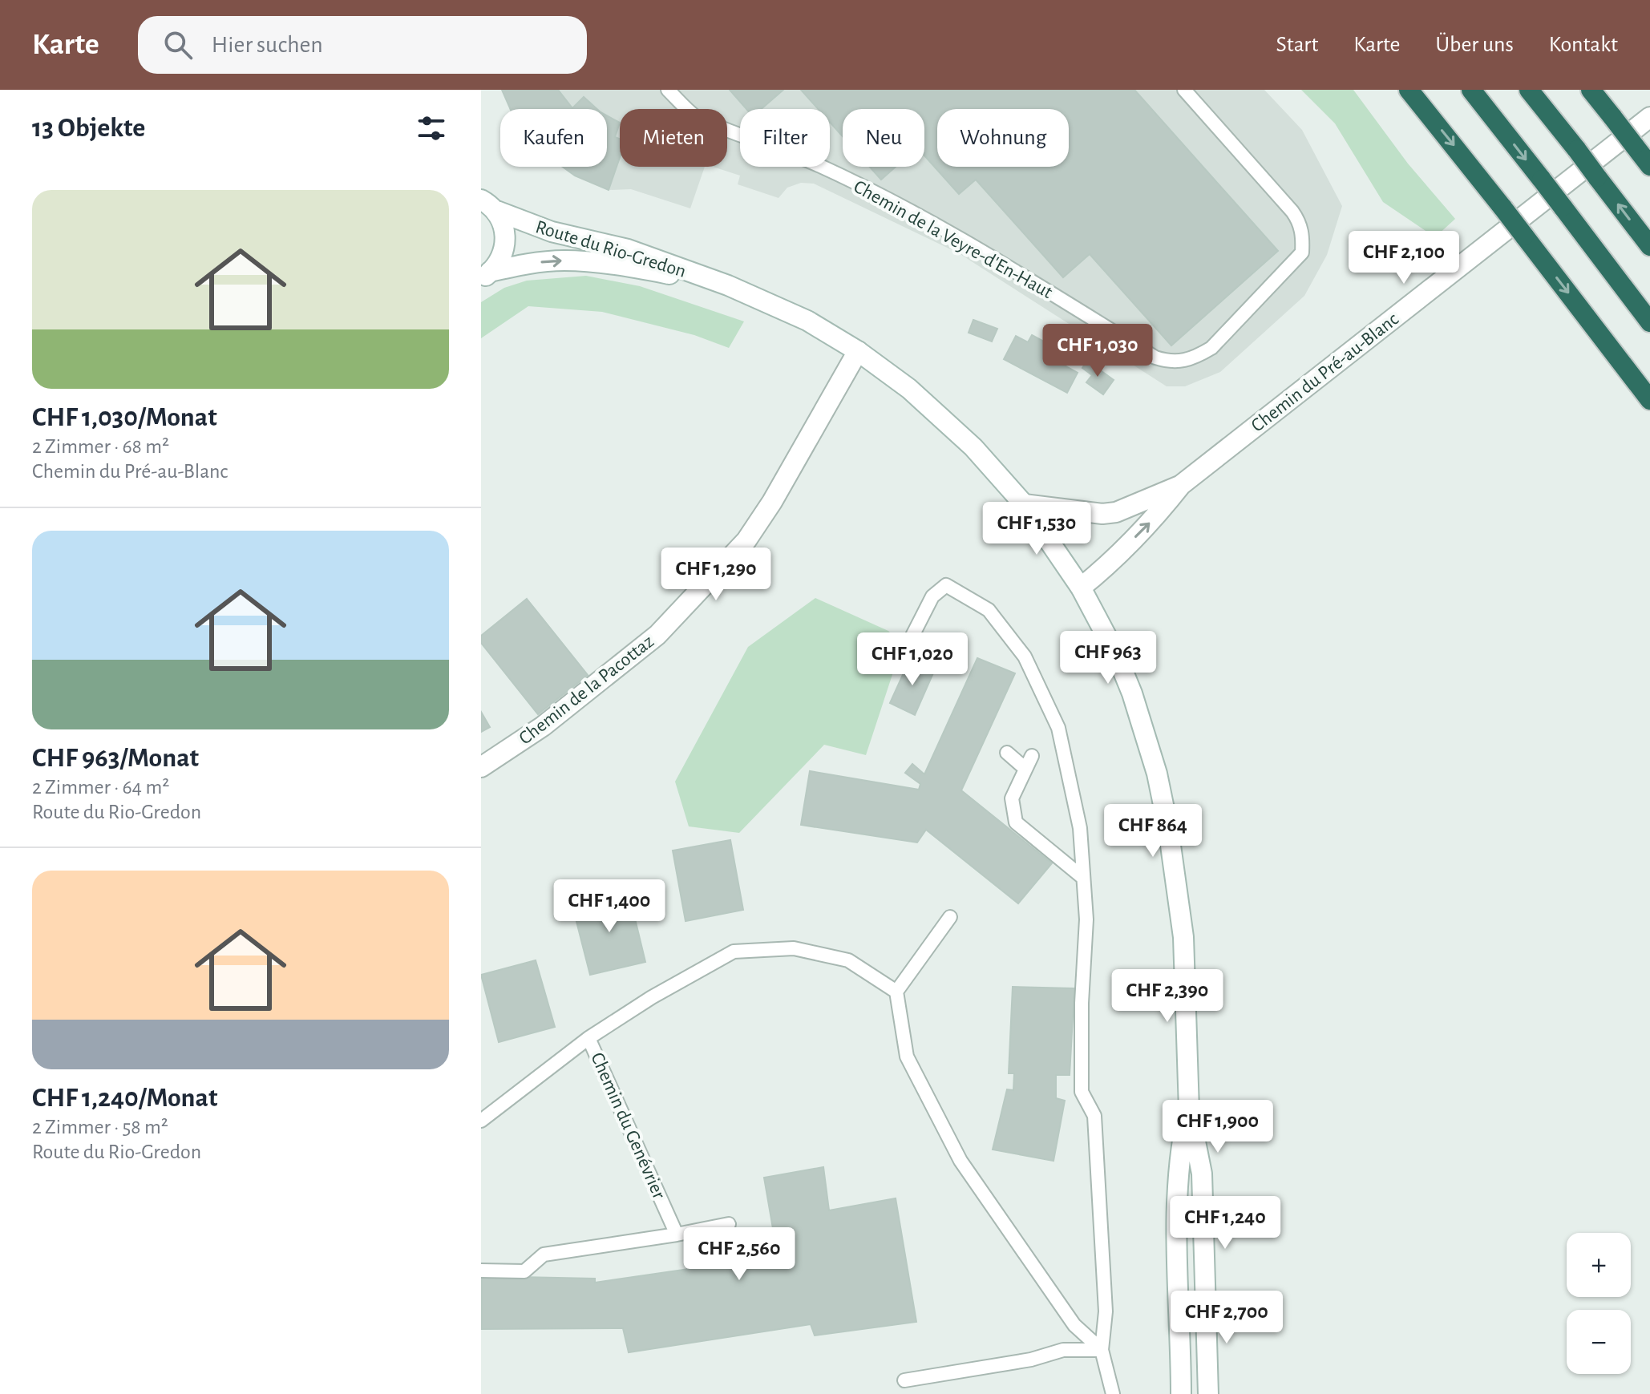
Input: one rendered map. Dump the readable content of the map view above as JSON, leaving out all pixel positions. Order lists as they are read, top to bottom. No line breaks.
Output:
{"streets":{"main road":["Route du Rio-Gredon","Chemin du Pré-au-Blanc","Chemin de la Pacottaz"],"lane":["Chemin de la Veyre-d'En-Haut","Chemin du Genévrier"]},"crossings":[["Route du Rio-Gredon","Chemin du Pré-au-Blanc"],["Route du Rio-Gredon","Chemin de la Pacottaz"]],"page":{"header":"Karte","search":"Hier suchen","nav":["Start","Karte","Über uns","Kontakt"],"heading":"13 Objekte","chip":["Kaufen","Mieten","Filter","Neu","Wohnung"],"list":[{"name":"CHF 1,030/Monat","note":"2 Zimmer · 68 m² · Chemin du Pré-au-Blanc"},{"name":"CHF 963/Monat","note":"2 Zimmer · 64 m² · Route du Rio-Gredon"},{"name":"CHF 1,240/Monat","note":"2 Zimmer · 58 m² · Route du Rio-Gredon"}],"price":["CHF 2,100","CHF 1,030","CHF 1,530","CHF 1,290","CHF 963","CHF 1,020","CHF 864","CHF 1,400","CHF 2,390","CHF 1,900","CHF 1,240","CHF 2,560","CHF 2,700"],"map_buttons":["+","−"]}}
